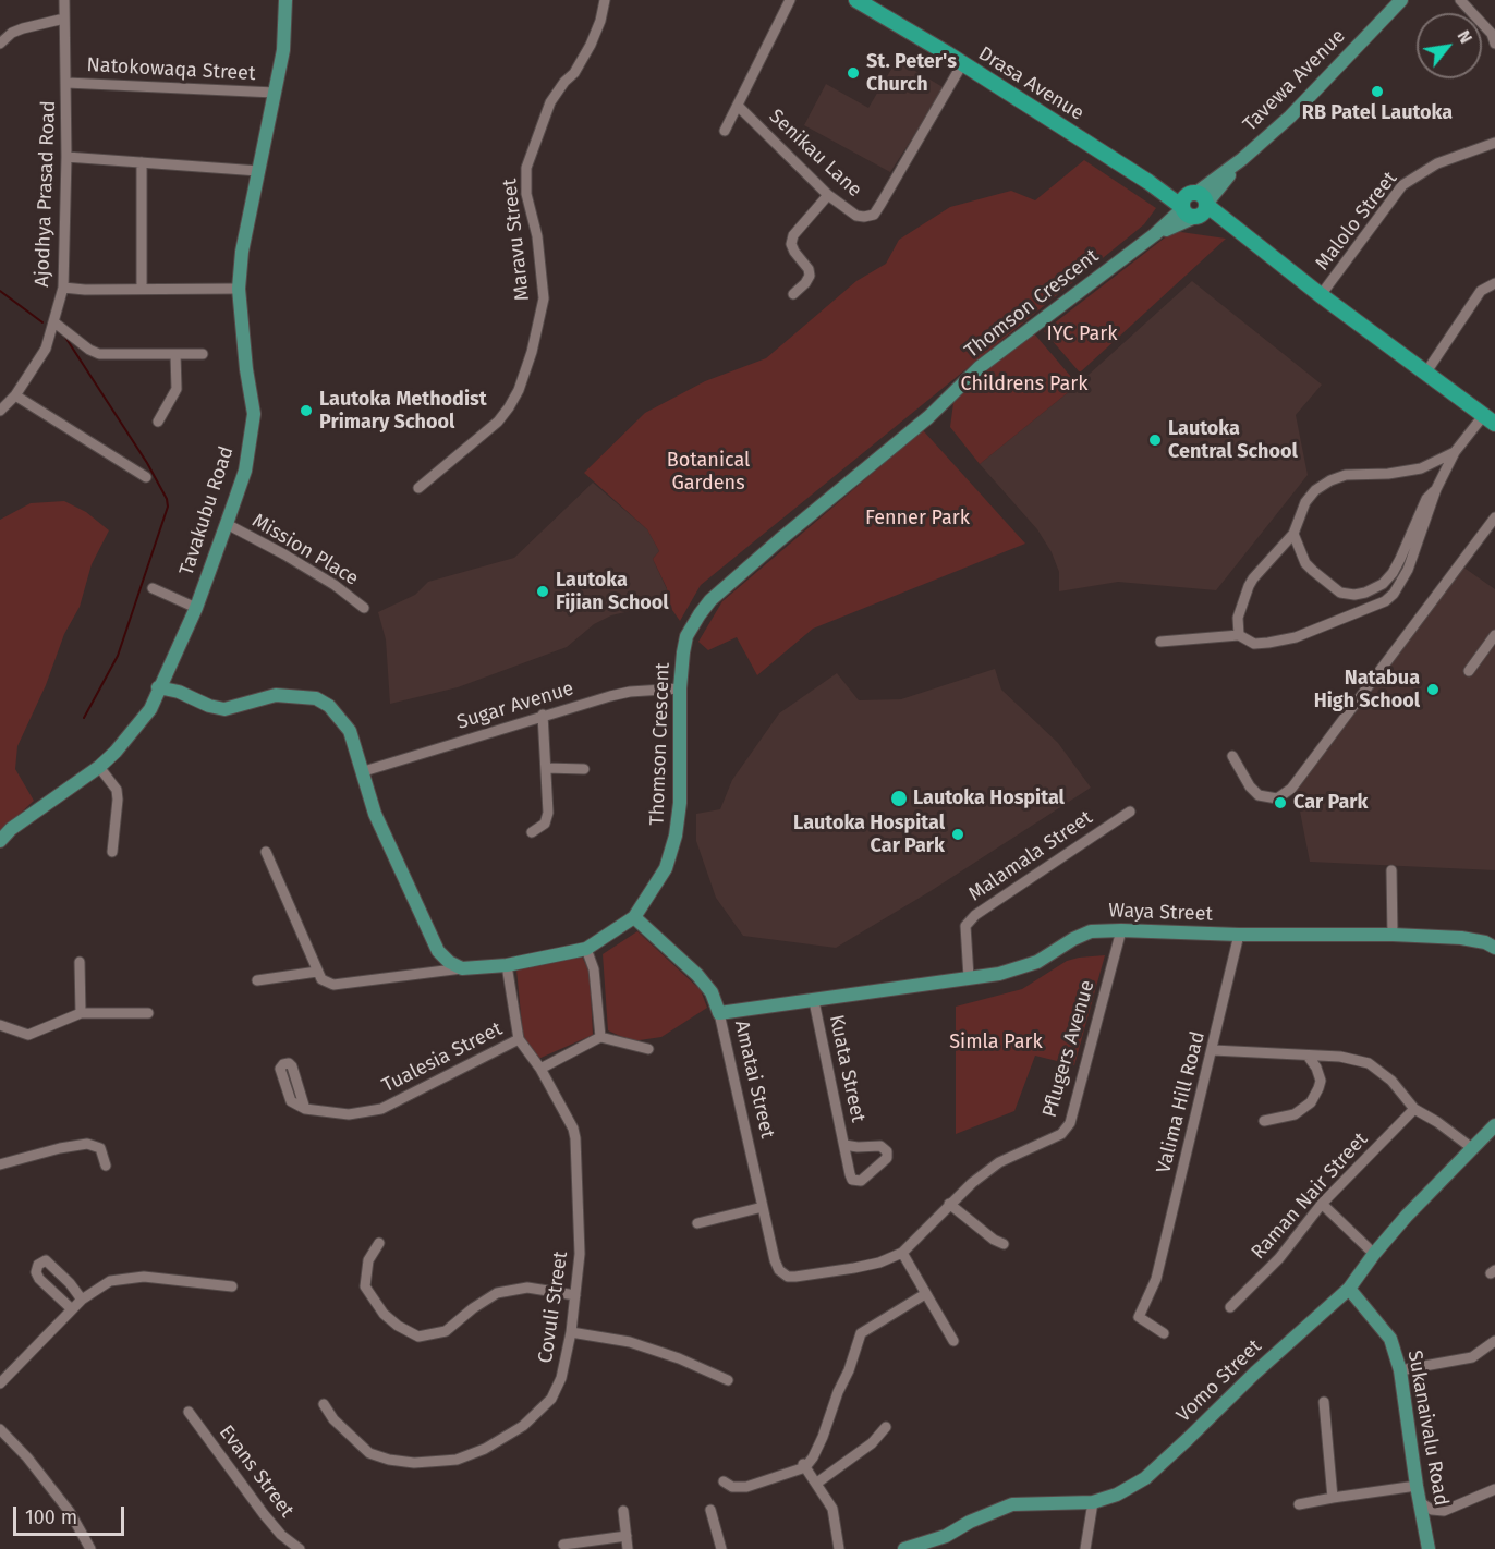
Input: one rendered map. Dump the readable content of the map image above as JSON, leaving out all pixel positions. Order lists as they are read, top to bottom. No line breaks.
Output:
{"streets":{"highway":["Drasa Avenue"],"main road":["Tavewa Avenue","Thomson Crescent","Tavakubu Road","Waya Street","Amatai Street","Vomo Street","Sukanaivalu Road"],"street":["Natokowaqa Street","Senikau Lane","Ajodhya Prasad Road","Malolo Street","Maravu Street","Mission Place","Sugar Avenue","Malamala Street","Pflugers Avenue","Tualesia Street","Kuata Street","Valima Hill Road","Raman Nair Street","Covuli Street","Evans Street"]},"crossings":[["Natokowaqa Street","Ajodhya Prasad Road"],["Natokowaqa Street","Tavakubu Road"],["Tavewa Avenue","Drasa Avenue"],["Tavewa Avenue","Thomson Crescent"],["Drasa Avenue","Senikau Lane"],["Drasa Avenue","Malolo Street"],["Drasa Avenue","Thomson Crescent"],["Thomson Crescent","Sugar Avenue"],["Thomson Crescent","Amatai Street"],["Thomson Crescent","Covuli Street"],["Tavakubu Road","Mission Place"],["Malamala Street","Waya Street"],["Waya Street","Pflugers Avenue"],["Waya Street","Kuata Street"],["Waya Street","Amatai Street"],["Waya Street","Valima Hill Road"],["Pflugers Avenue","Amatai Street"],["Tualesia Street","Covuli Street"],["Vomo Street","Sukanaivalu Road"]],"parks":["IYC Park","Childrens Park","Botanical Gardens","Fenner Park","Simla Park"],"places":["St. Peter's Church","RB Patel Lautoka","Lautoka Methodist Primary School","Lautoka Central School","Lautoka Fijian School","Natabua High School","Lautoka Hospital","Car Park","Lautoka Hospital Car Park"],"scale_bar":"100 m","north":"top right"}
